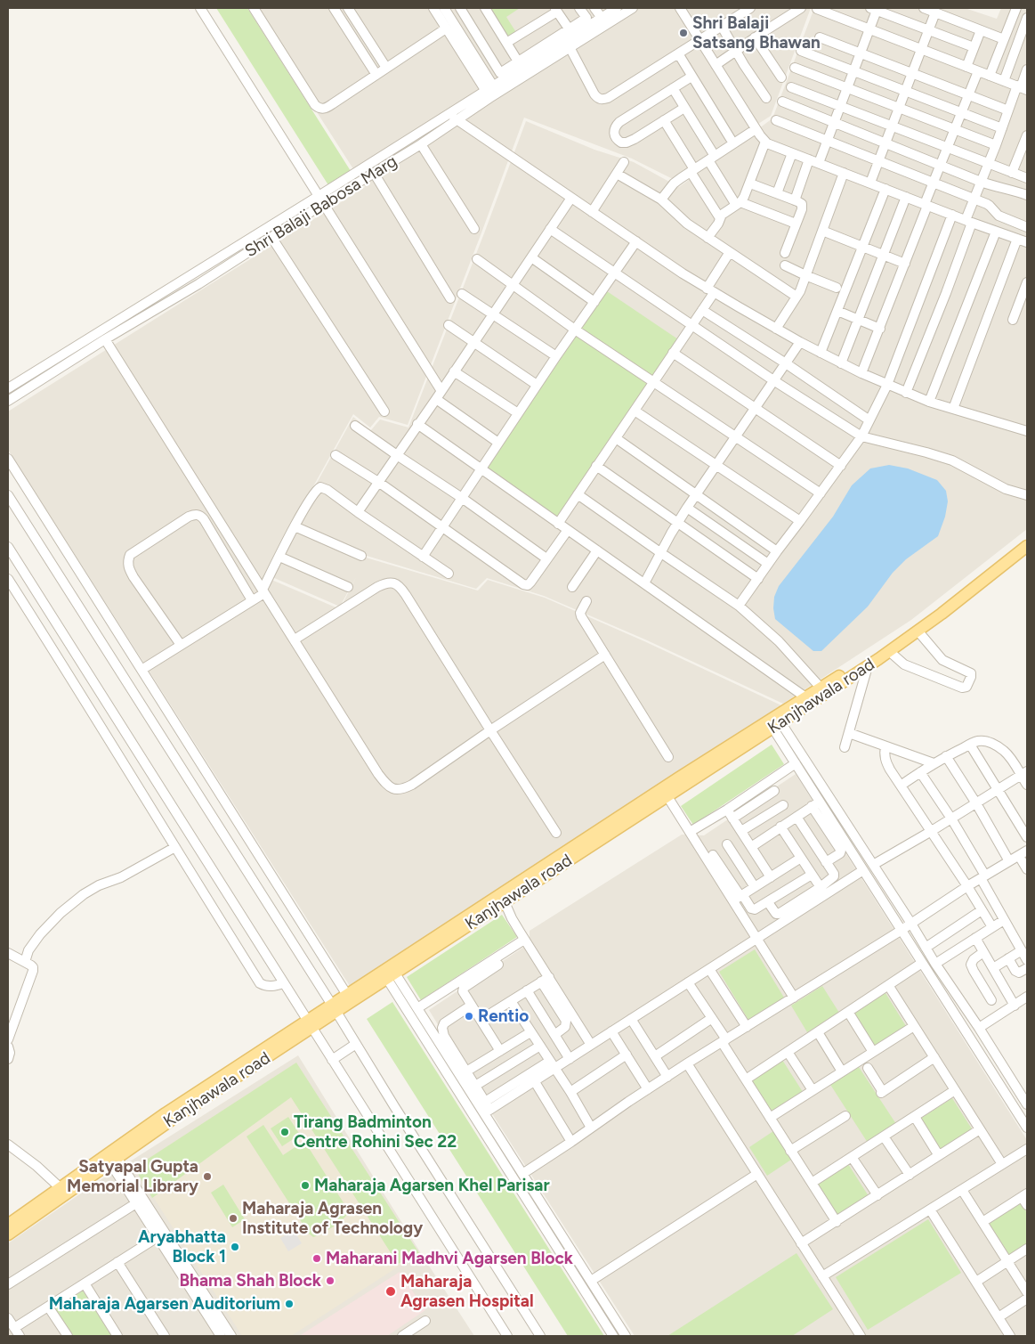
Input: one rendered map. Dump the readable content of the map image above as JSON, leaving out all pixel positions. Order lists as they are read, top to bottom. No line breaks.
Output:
{"streets":{"main road":["Kanjhawala road"],"street":["Shri Balaji Babosa Marg"]},"places":["Shri Balaji Satsang Bhawan","Rentio","Tirang Badminton Centre Rohini Sec 22","Satyapal Gupta Memorial Library","Maharaja Agarsen Khel Parisar","Maharaja Agrasen Institute of Technology","Aryabhatta Block 1","Maharani Madhvi Agarsen Block","Bhama Shah Block","Maharaja Agrasen Hospital","Maharaja Agarsen Auditorium"]}
